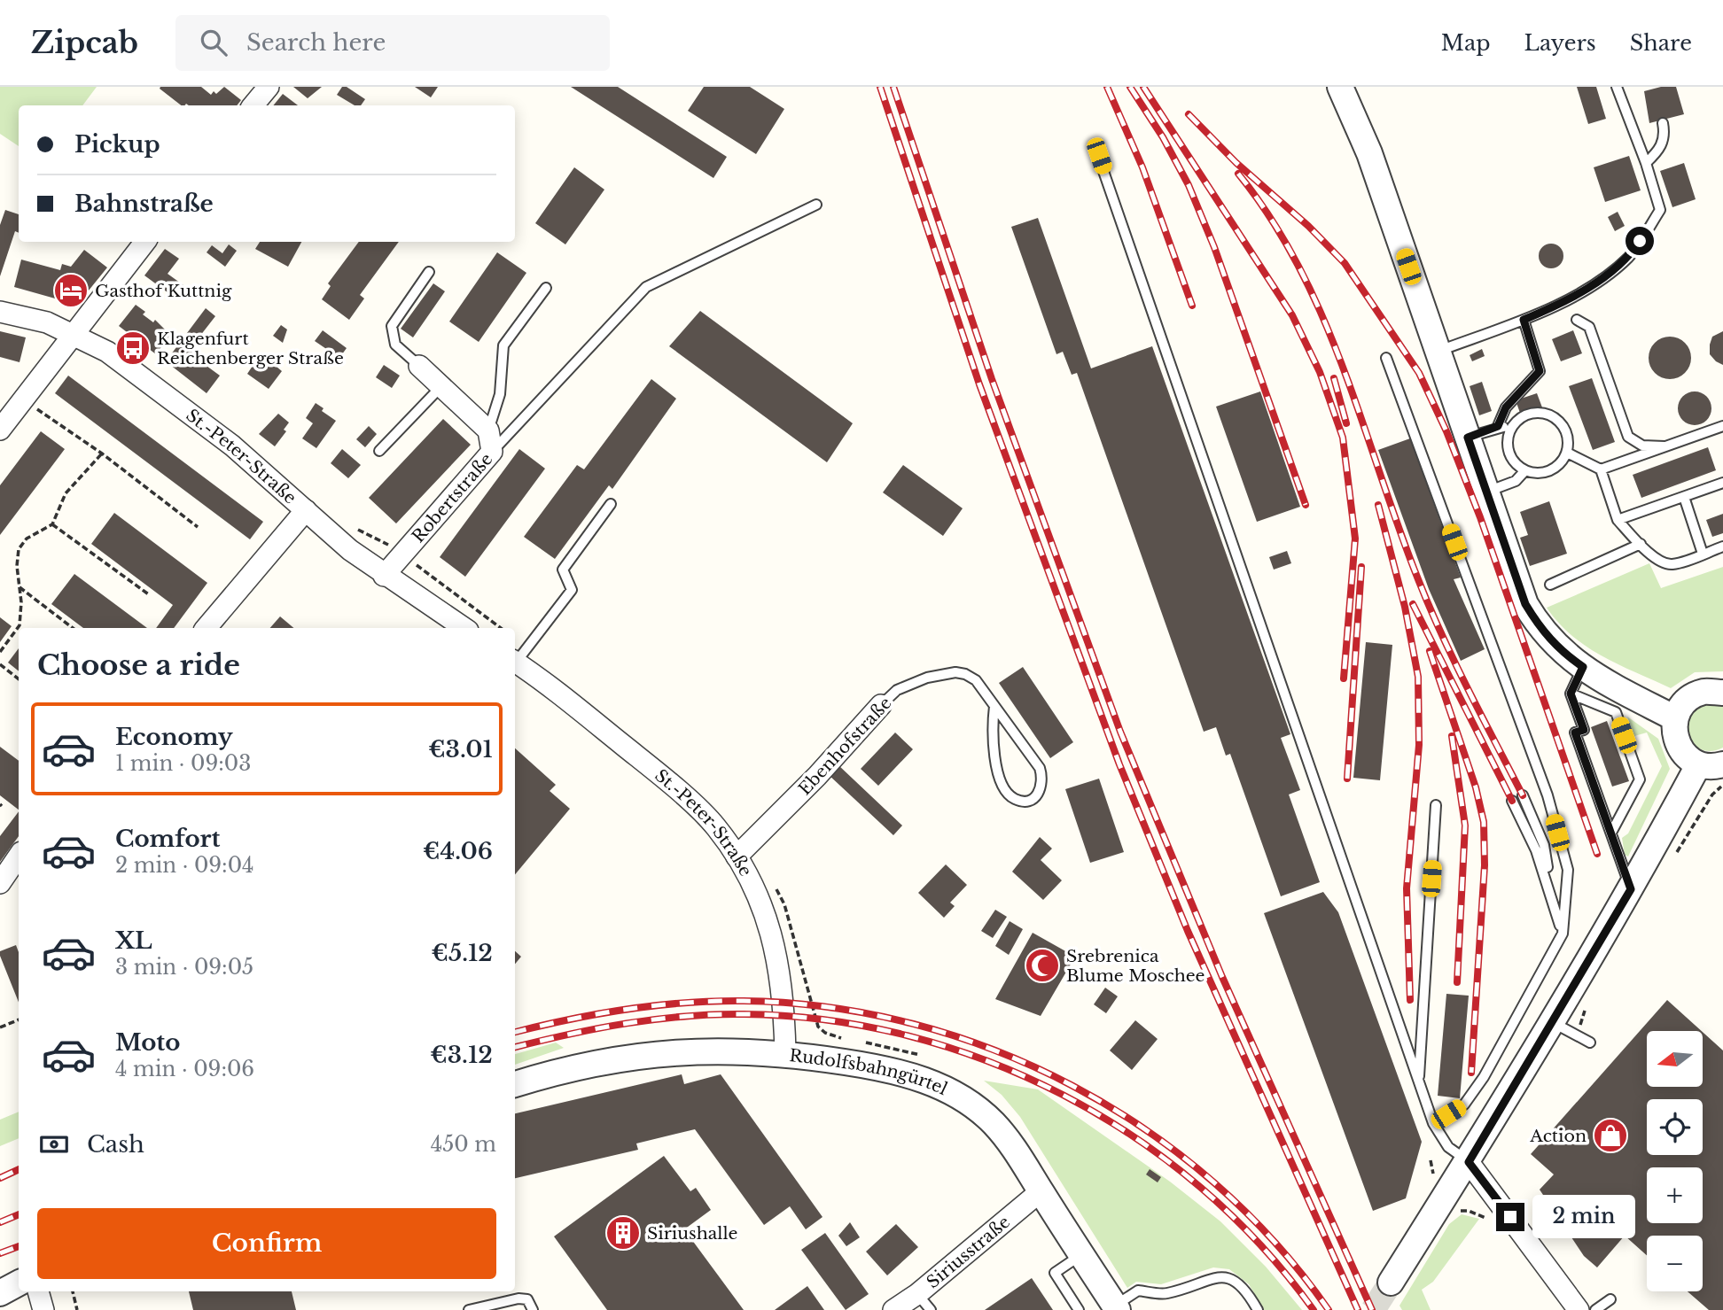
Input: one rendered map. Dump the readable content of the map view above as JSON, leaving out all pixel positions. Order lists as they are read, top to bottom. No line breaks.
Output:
{"streets":{"street":["St.-Peter-Straße","Robertstraße","Ebenhofstraße","Rudolfsbahngürtel","Siriusstraße"]},"crossings":[["St.-Peter-Straße","Robertstraße"],["St.-Peter-Straße","Ebenhofstraße"],["St.-Peter-Straße","Rudolfsbahngürtel"],["Rudolfsbahngürtel","Siriusstraße"]],"places":{"hotel":["Gasthof Kuttnig"],"bus stop":["Klagenfurt Reichenberger Straße"],"mosque":["Srebrenica Blume Moschee"],"shop":["Action"],"building":["Siriushalle"]},"north":"left","page":{"header":"Zipcab","search":"Search here","nav":["Map","Layers","Share"],"banner":["Pickup","Bahnstraße"],"heading":"Choose a ride","list":[{"name":"Economy","note":"1 min · 09:03","value":"€3.01"},{"name":"Comfort","note":"2 min · 09:04","value":"€4.06"},{"name":"XL","note":"3 min · 09:05","value":"€5.12"},{"name":"Moto","note":"4 min · 09:06","value":"€3.12"}],"map_buttons":["+","−"],"pay":["Cash","450 m"],"bubble":"2 min","buttons":"Confirm"}}
